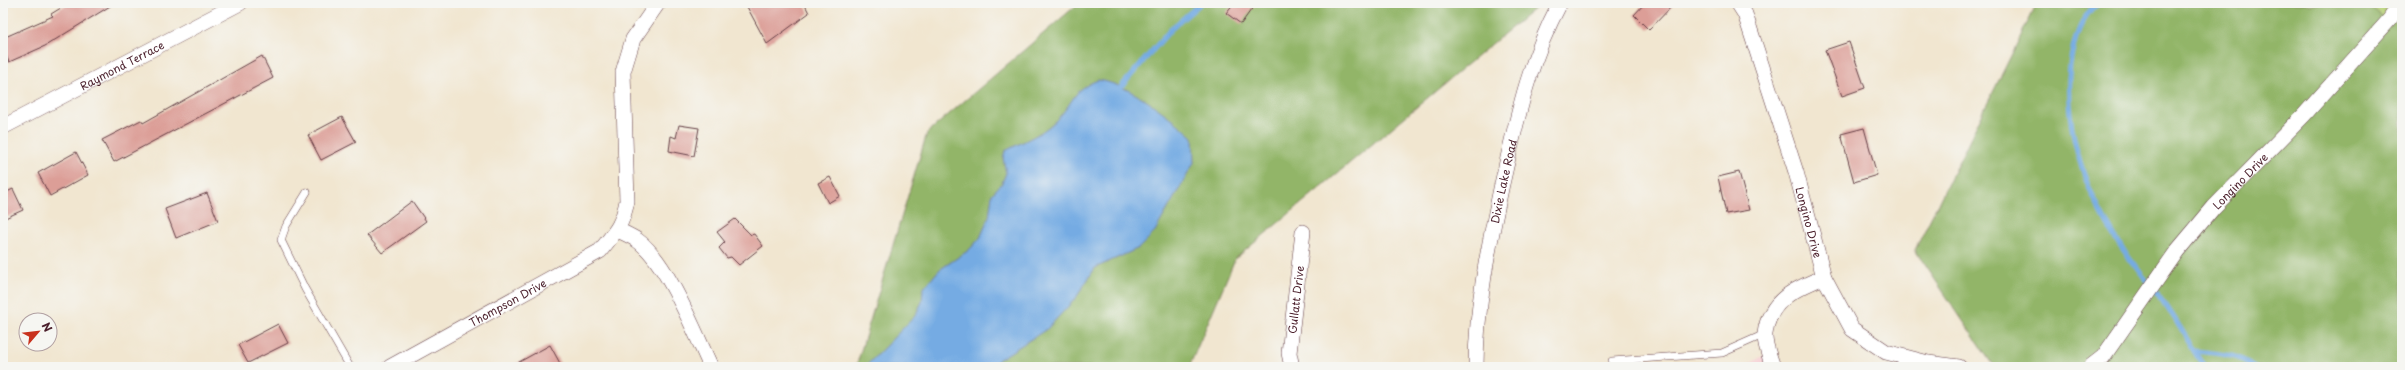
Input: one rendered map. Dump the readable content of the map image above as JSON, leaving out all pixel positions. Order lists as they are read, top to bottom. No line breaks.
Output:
{"streets":{"street":["Raymond Terrace","Dixie Lake Road","Longino Drive","Gullatt Drive","Thompson Drive"]},"north":"top right"}
